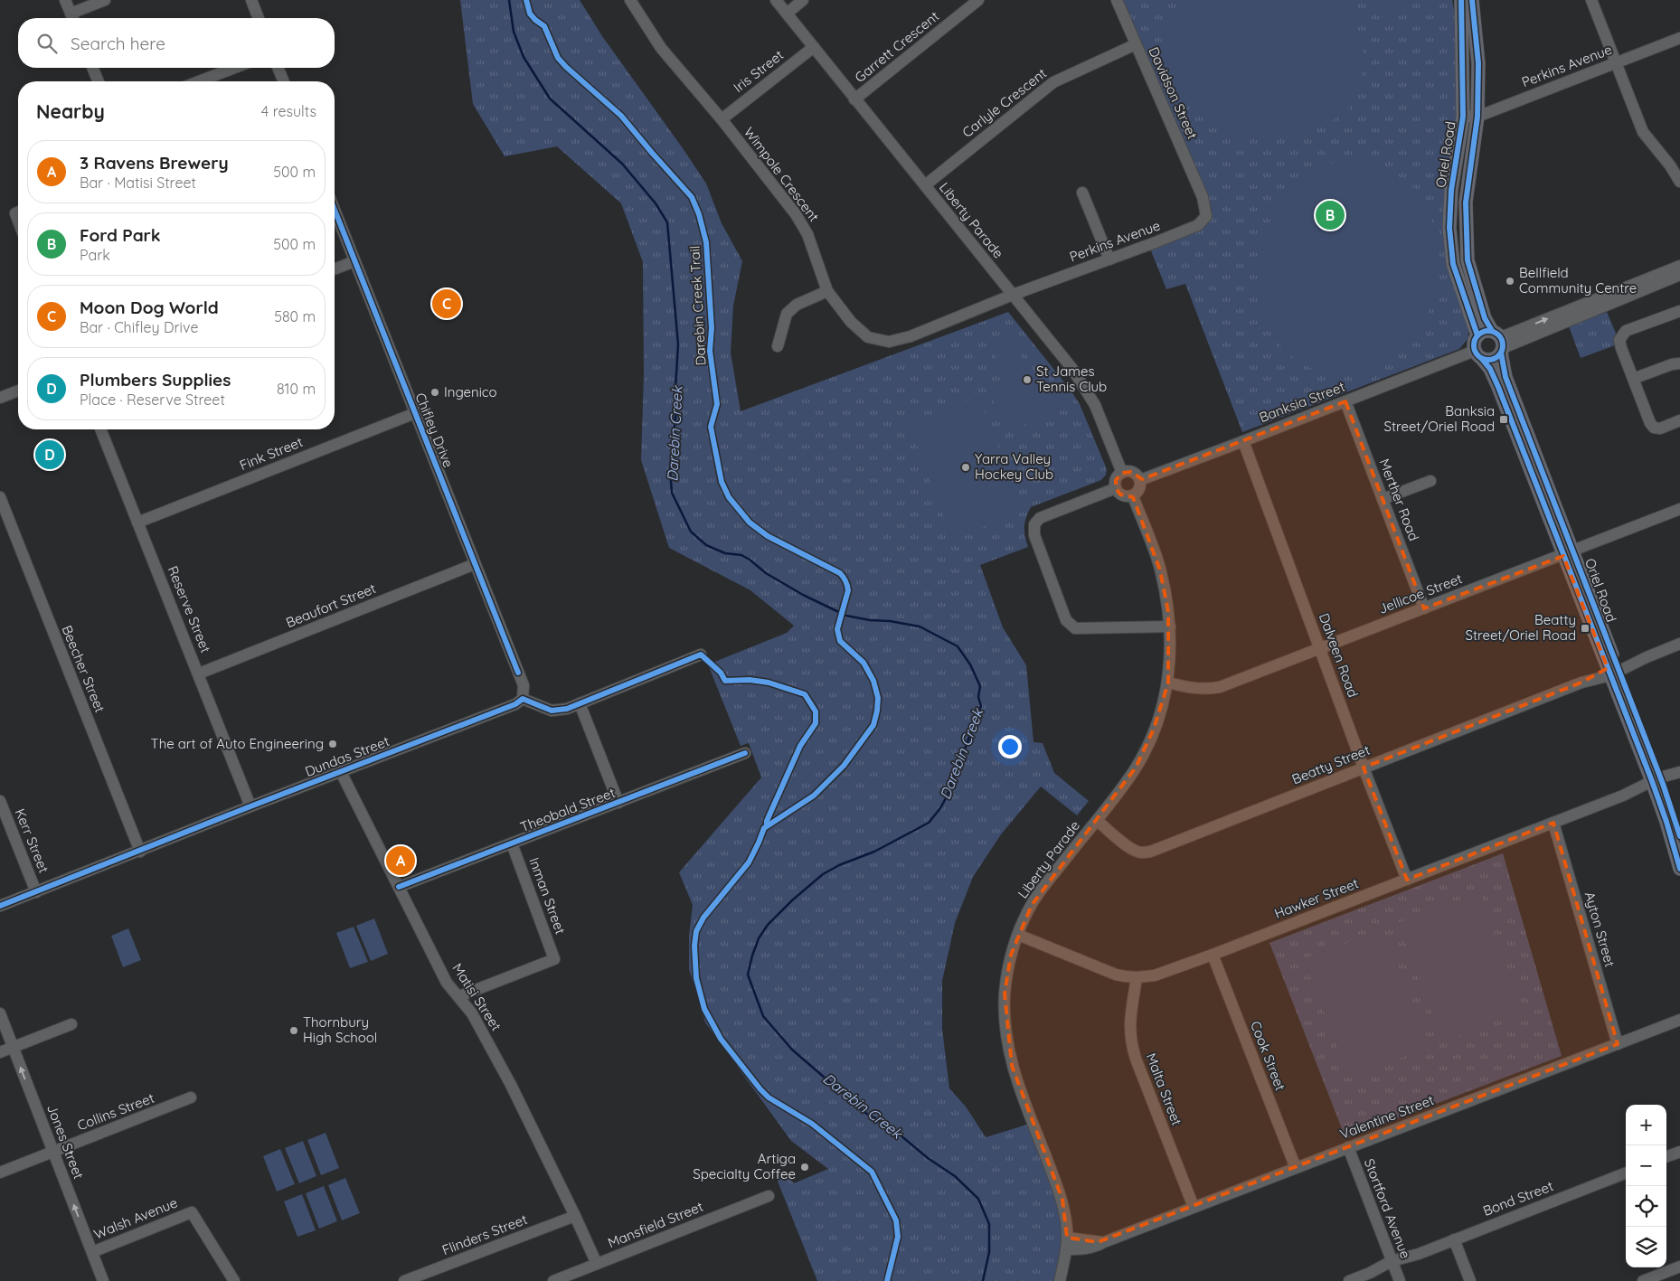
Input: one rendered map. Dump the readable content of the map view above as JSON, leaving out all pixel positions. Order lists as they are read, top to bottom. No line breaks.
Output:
{"streets":{"main road":["Oriel Road"],"street":["Garrett Crescent","Perkins Avenue","Iris Street","Davidson Street","Carlyle Crescent","Wimpole Crescent","Liberty Parade","Banksia Street","Chifley Drive","Fink Street","Merther Road","Jellicoe Street","Beaufort Street","Reserve Street","Dalveen Road","Beecher Street","Dundas Street","Beatty Street","Theobald Street","Kerr Street","Inman Street","Hawker Street","Ayton Street","Matisi Street","Cook Street","Malta Street","Collins Street","Valentine Street","Jones Street","Bond Street","Stortford Avenue","Walsh Avenue","Mansfield Street","Flinders Street"],"cycle path":["Darebin Creek Trail"]},"crossings":[["Garrett Crescent","Liberty Parade"],["Perkins Avenue","Davidson Street"],["Perkins Avenue","Oriel Road"],["Perkins Avenue","Wimpole Crescent"],["Perkins Avenue","Liberty Parade"],["Iris Street","Wimpole Crescent"],["Iris Street","Liberty Parade"],["Davidson Street","Carlyle Crescent"],["Carlyle Crescent","Liberty Parade"],["Oriel Road","Banksia Street"],["Oriel Road","Jellicoe Street"],["Oriel Road","Beatty Street"],["Oriel Road","Hawker Street"],["Wimpole Crescent","Liberty Parade"],["Liberty Parade","Banksia Street"],["Liberty Parade","Jellicoe Street"],["Liberty Parade","Beatty Street"],["Liberty Parade","Hawker Street"],["Liberty Parade","Valentine Street"],["Banksia Street","Merther Road"],["Banksia Street","Dalveen Road"],["Chifley Drive","Fink Street"],["Chifley Drive","Beaufort Street"],["Chifley Drive","Dundas Street"],["Fink Street","Reserve Street"],["Merther Road","Jellicoe Street"],["Jellicoe Street","Dalveen Road"],["Beaufort Street","Reserve Street"],["Reserve Street","Dundas Street"],["Dalveen Road","Beatty Street"],["Dalveen Road","Hawker Street"],["Beecher Street","Dundas Street"],["Dundas Street","Kerr Street"],["Dundas Street","Matisi Street"],["Theobald Street","Inman Street"],["Theobald Street","Matisi Street"],["Inman Street","Matisi Street"],["Hawker Street","Ayton Street"],["Hawker Street","Cook Street"],["Hawker Street","Malta Street"],["Ayton Street","Valentine Street"],["Matisi Street","Mansfield Street"],["Matisi Street","Flinders Street"],["Cook Street","Valentine Street"],["Malta Street","Valentine Street"],["Collins Street","Jones Street"],["Valentine Street","Stortford Avenue"],["Jones Street","Walsh Avenue"],["Bond Street","Stortford Avenue"]],"one_way":["Jones Street"],"water":["Darebin Creek"],"places":{"other":["Bellfield Community Centre","St James Tennis Club","Ingenico","Yarra Valley Hockey Club","The art of Auto Engineering","Thornbury High School","Artiga Specialty Coffee"],"transit":["Banksia Street/Oriel Road","Beatty Street/Oriel Road"]},"page":{"search":"Search here","heading":["Nearby","4 results"],"list":[{"mark":"A","name":"3 Ravens Brewery","note":"Bar · Matisi Street","value":"500 m"},{"mark":"B","name":"Ford Park","note":"Park","value":"500 m"},{"mark":"C","name":"Moon Dog World","note":"Bar · Chifley Drive","value":"580 m"},{"mark":"D","name":"Plumbers Supplies","note":"Place · Reserve Street","value":"810 m"}],"pins":["B","C","D","A"],"map_buttons":["+","−"]}}
